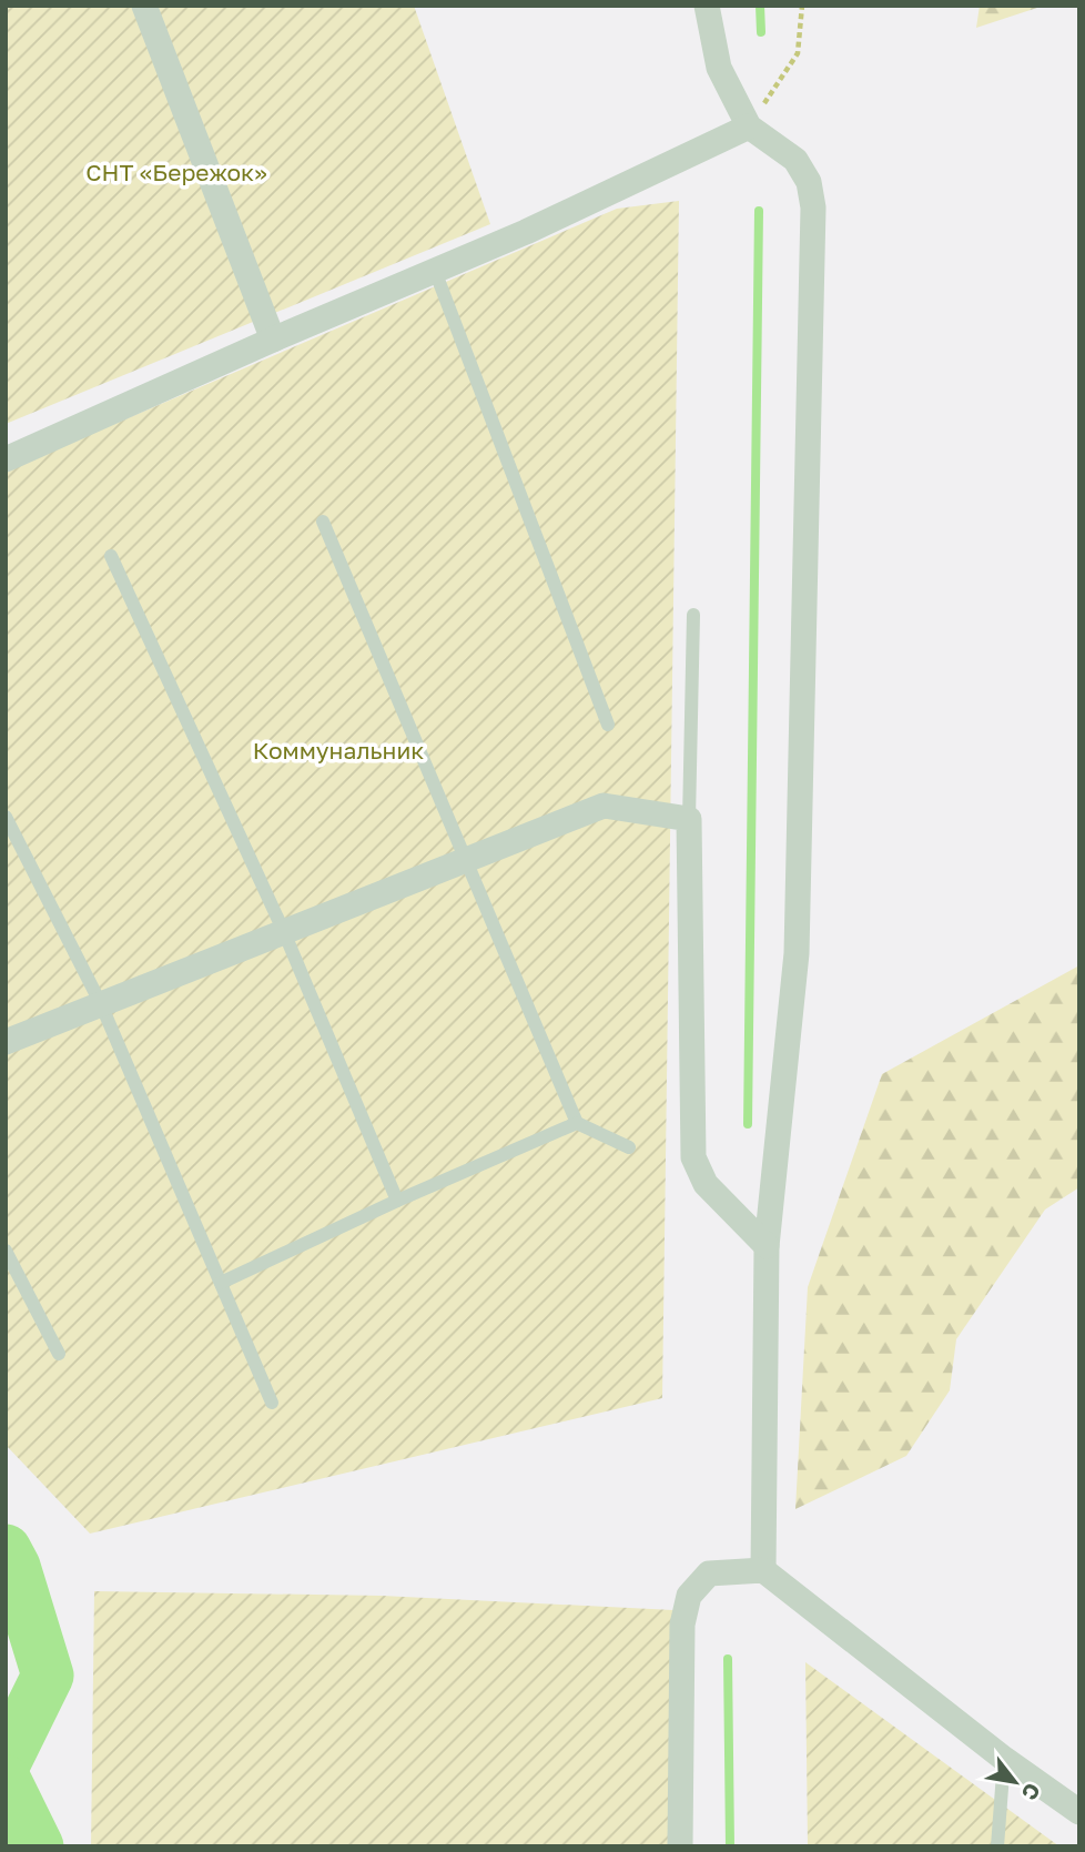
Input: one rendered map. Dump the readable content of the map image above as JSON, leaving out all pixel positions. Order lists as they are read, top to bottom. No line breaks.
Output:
{"parks":["СНТ «Бережок»","Коммунальник"],"north":"bottom right"}
